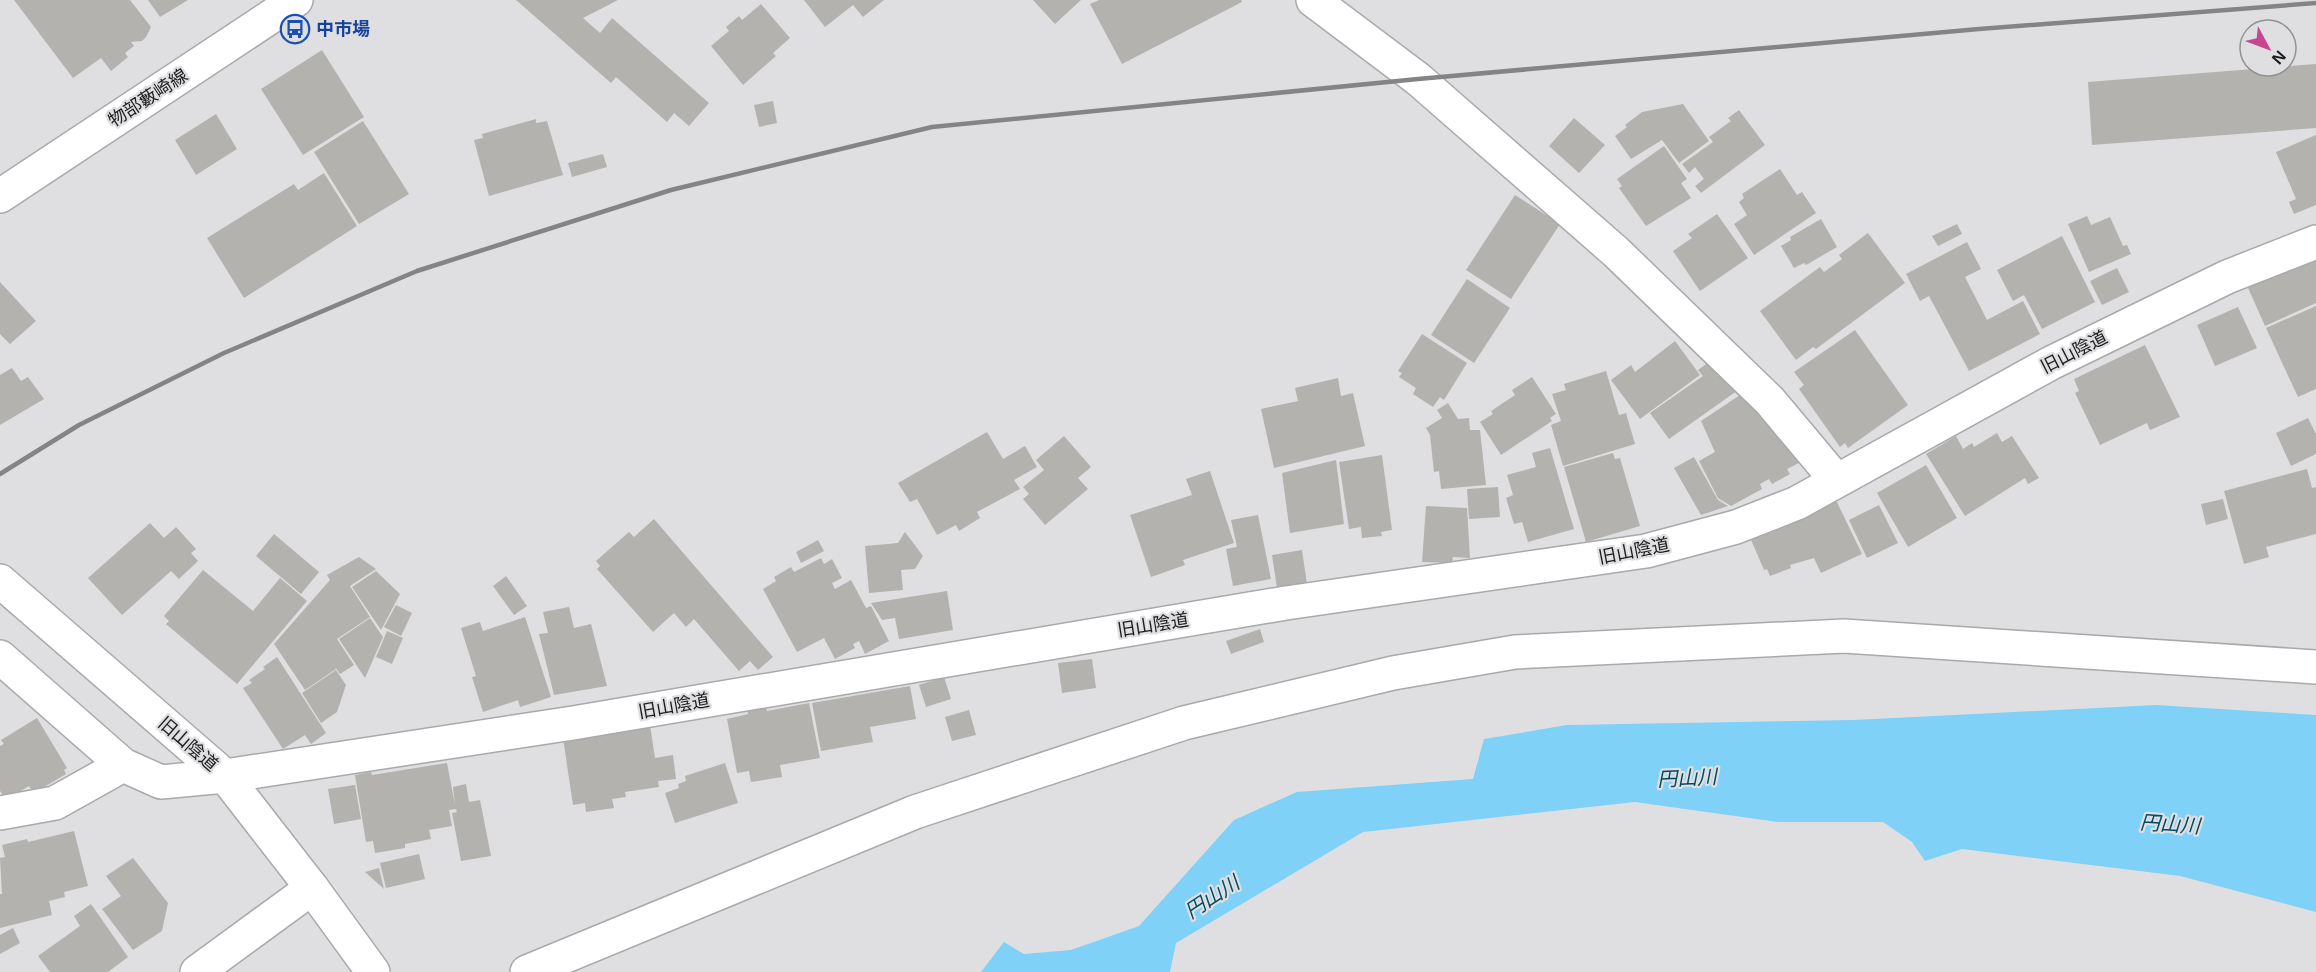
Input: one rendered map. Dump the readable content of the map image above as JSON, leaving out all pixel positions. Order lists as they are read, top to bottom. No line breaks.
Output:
{"streets":{"street":["物部藪崎線","旧山陰道"]},"water":["円山川"],"places":{"bus stop":["中市場"]},"north":"bottom right"}
